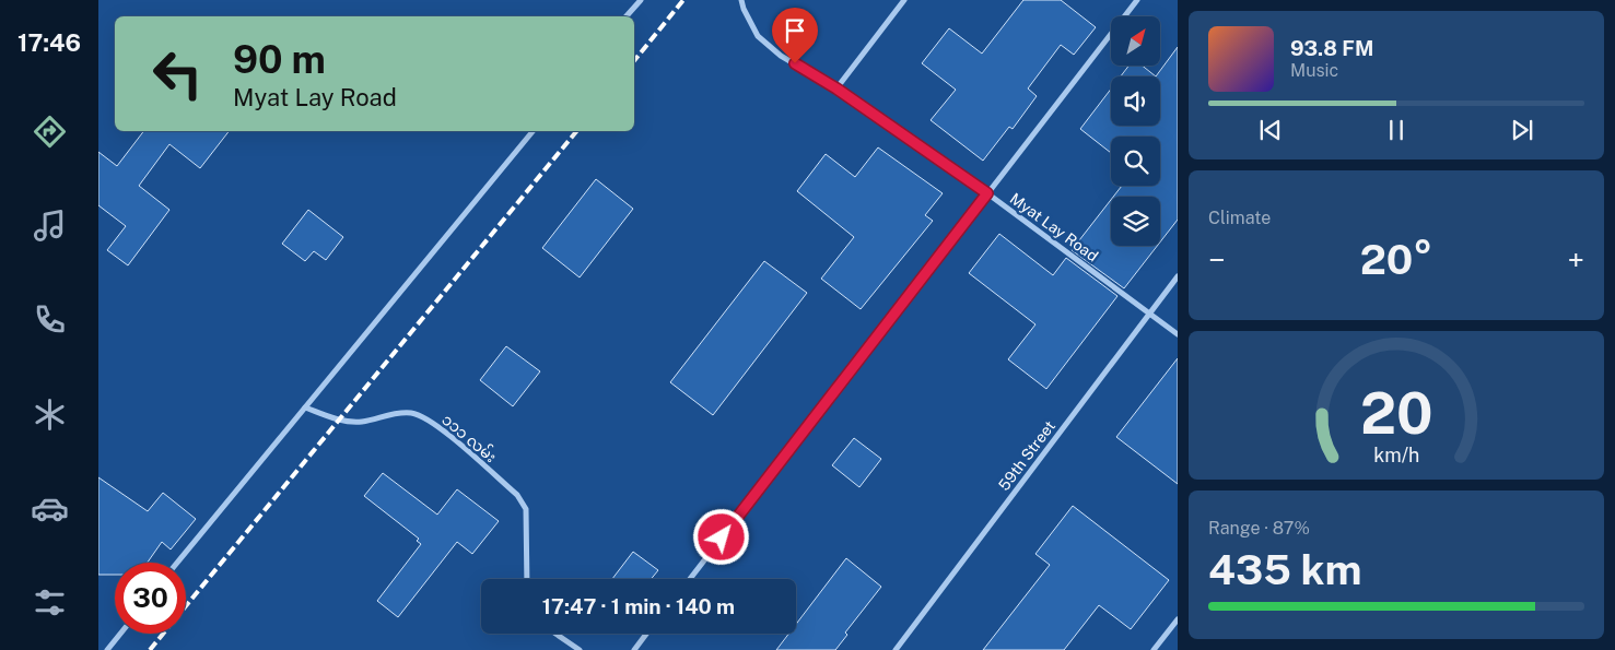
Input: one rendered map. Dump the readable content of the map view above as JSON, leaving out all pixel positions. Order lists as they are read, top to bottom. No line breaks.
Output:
{"streets":{"street":["Myat Lay Road","၁၁၁ လမ်း","59th Street"]},"crossings":[["Myat Lay Road","59th Street"]],"north":"top right","page":{"tabs":"17:46","turn":["90 m","Myat Lay Road"],"song":["93.8 FM","Music"],"tile":["Climate",["Range · 87%","435 km"]],"heat":["−","20°","+"],"limit":"30","trip":"17:47 · 1 min · 140 m","gauge":["20","km/h"]}}
